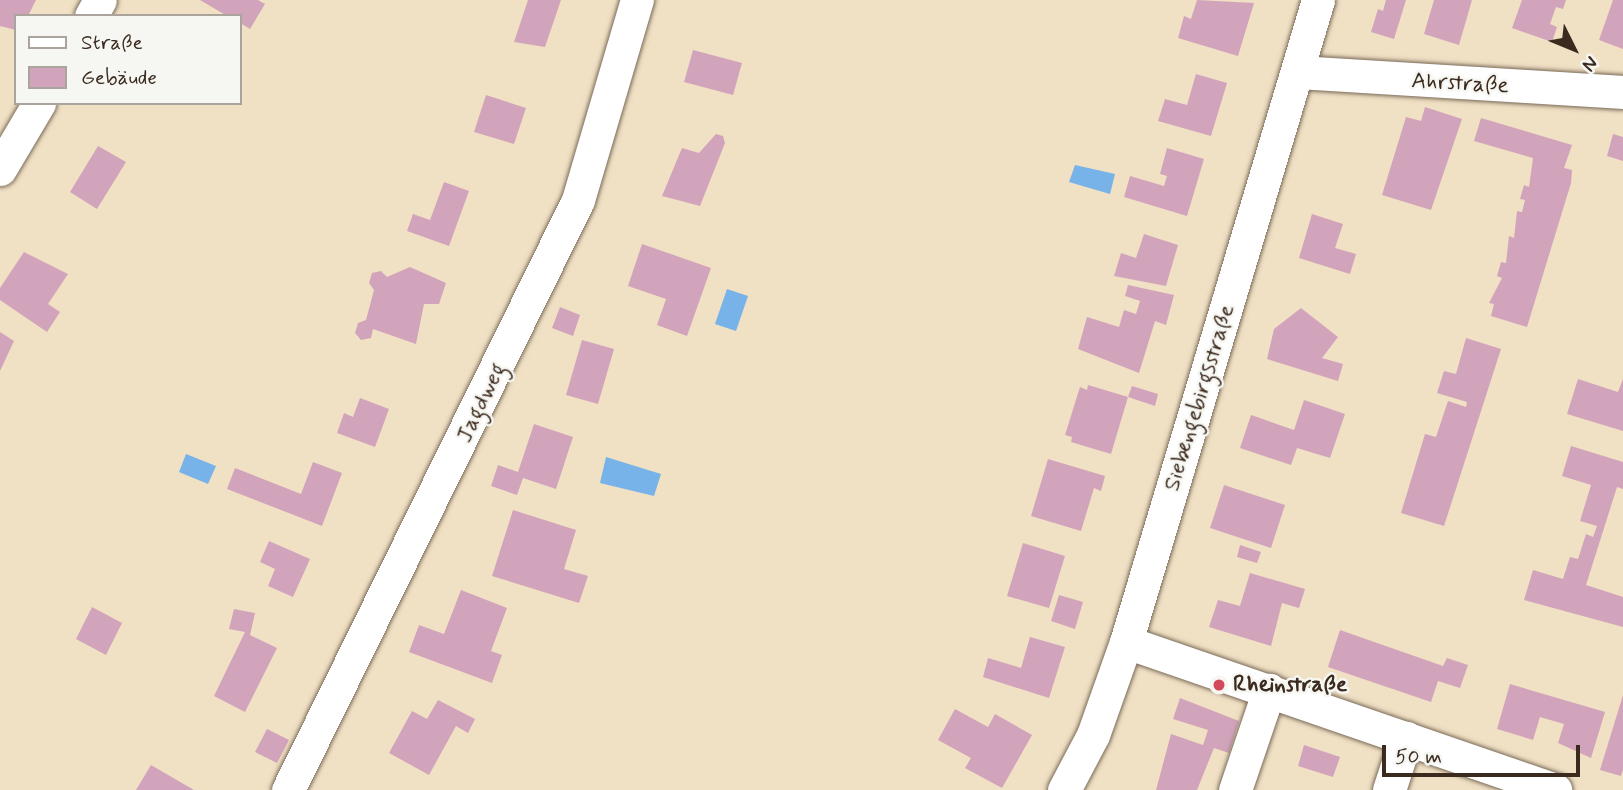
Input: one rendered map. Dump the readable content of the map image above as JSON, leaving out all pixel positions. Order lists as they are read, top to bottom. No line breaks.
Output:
{"streets":{"street":["Ahrstraße","Siebengebirgsstraße","Jagdweg"]},"crossings":[["Ahrstraße","Siebengebirgsstraße"]],"places":["Rheinstraße"],"legend":["Straße","Gebäude"],"scale_bar":"50 m","north":"bottom right"}
